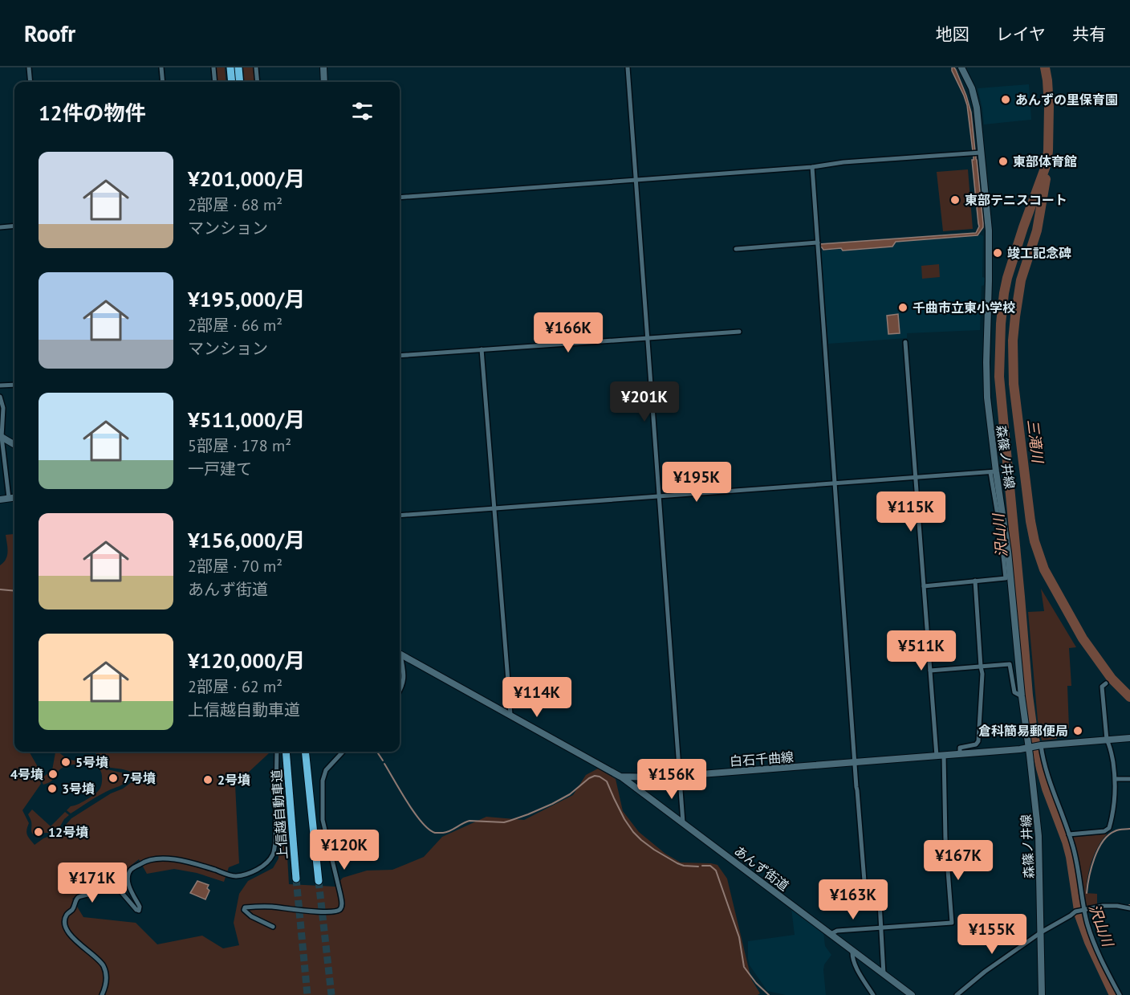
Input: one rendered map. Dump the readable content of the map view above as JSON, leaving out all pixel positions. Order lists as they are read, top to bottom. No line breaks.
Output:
{"streets":{"highway":["上信越自動車道"],"main road":["森篠ノ井線","白石千曲線","あんず街道"]},"crossings":[["森篠ノ井線","白石千曲線"],["白石千曲線","あんず街道"]],"water":["三滝川","沢山川"],"places":["あんずの里保育園","東部体育館","東部テニスコート","竣工記念碑","千曲市立東小学校","倉科簡易郵便局","5号墳","4号墳","7号墳","2号墳","3号墳","12号墳"],"page":{"header":"Roofr","nav":["地図","レイヤ","共有"],"heading":"12件の物件","list":[{"name":"¥201,000/月","note":"2部屋 · 68 m² · マンション"},{"name":"¥195,000/月","note":"2部屋 · 66 m² · マンション"},{"name":"¥511,000/月","note":"5部屋 · 178 m² · 一戸建て"},{"name":"¥156,000/月","note":"2部屋 · 70 m² · あんず街道"},{"name":"¥120,000/月","note":"2部屋 · 62 m² · 上信越自動車道"}],"price":["¥166K","¥201K","¥195K","¥115K","¥511K","¥114K","¥156K","¥120K","¥167K","¥171K","¥163K","¥155K"]}}
